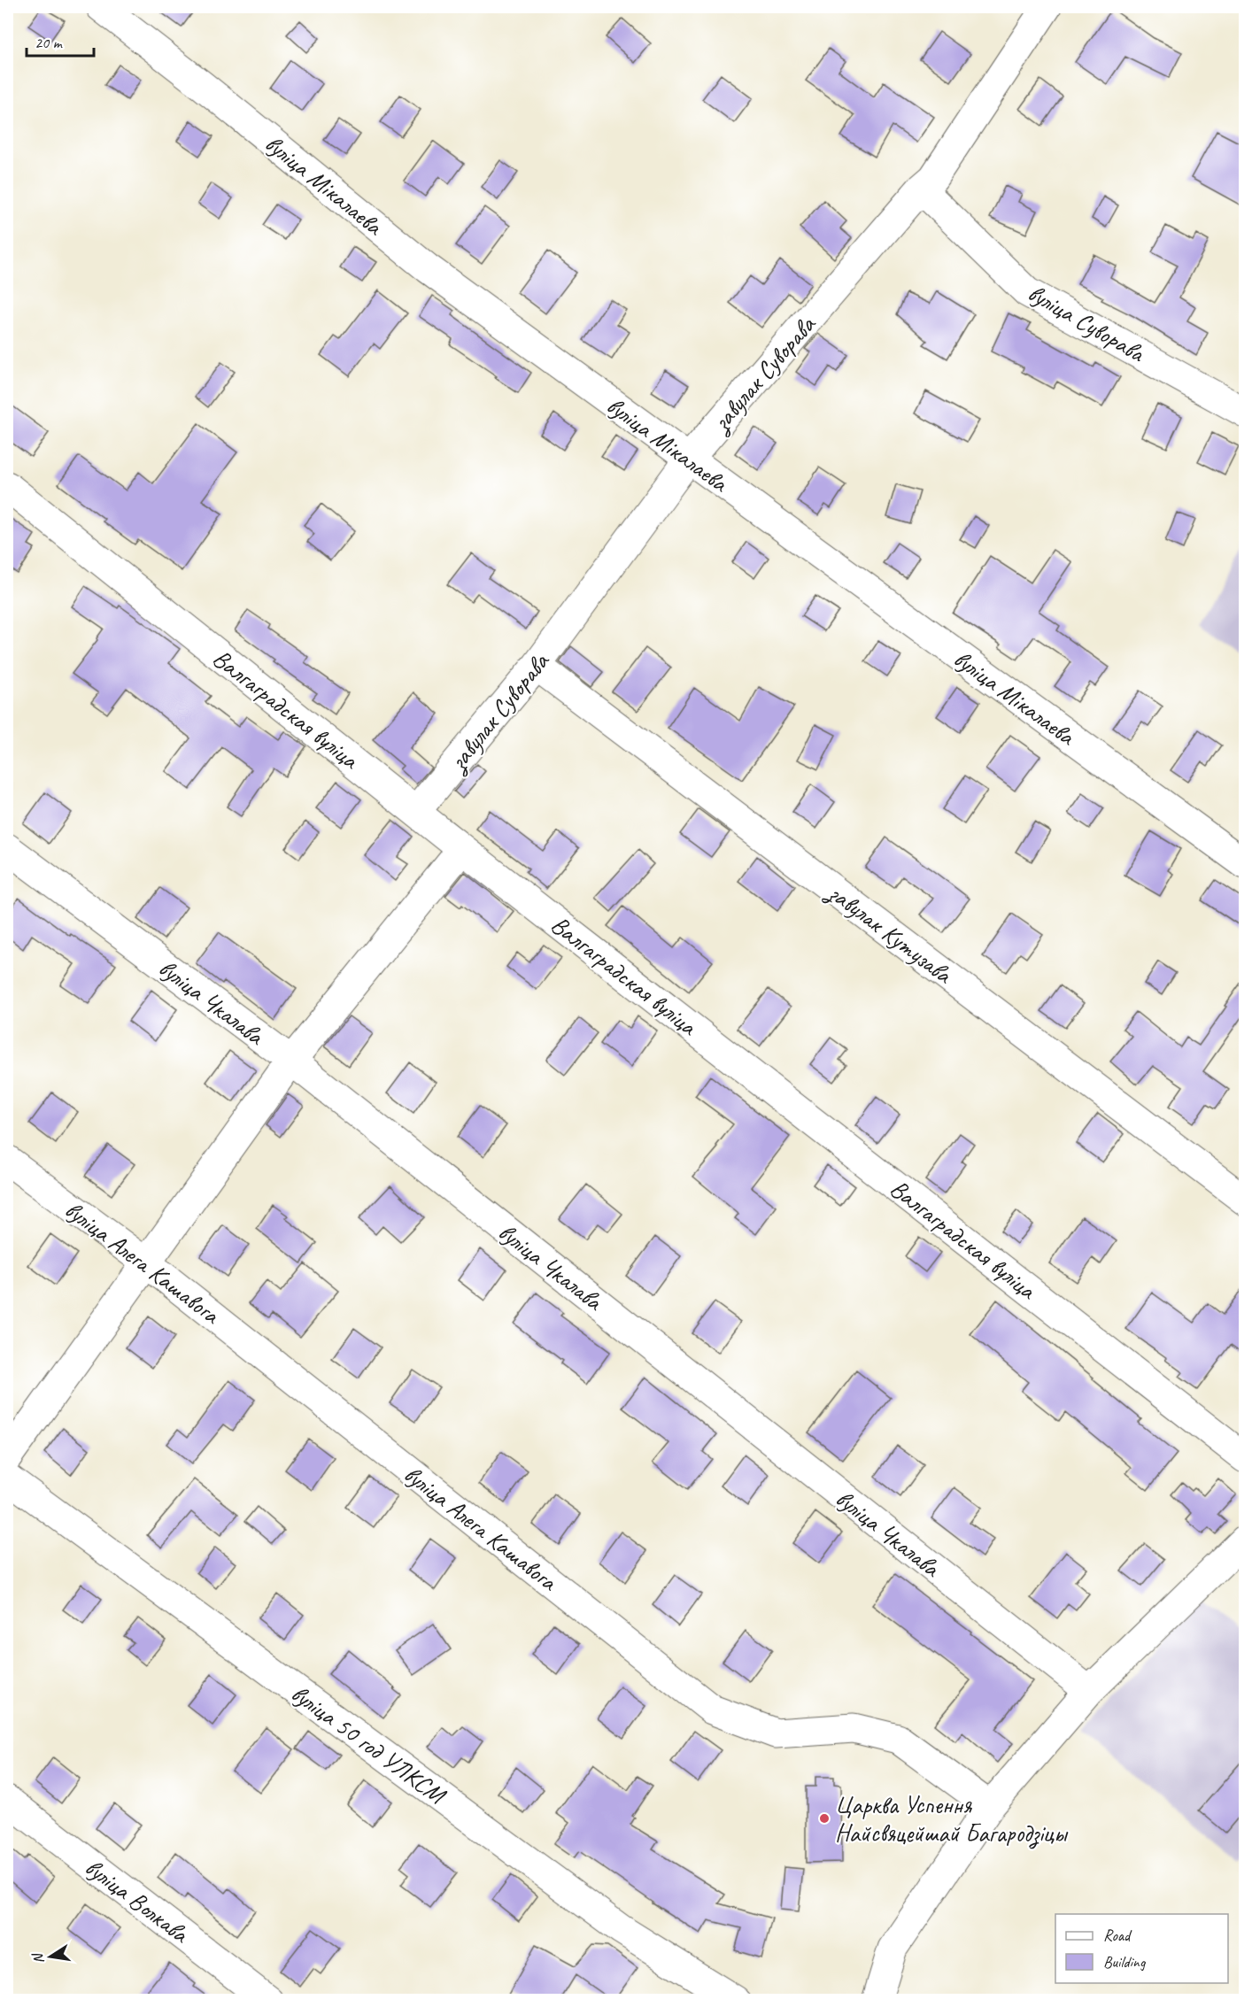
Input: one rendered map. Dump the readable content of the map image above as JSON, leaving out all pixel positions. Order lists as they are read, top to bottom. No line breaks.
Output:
{"streets":{"street":["вуліца Мікалаева","вуліца Суворава","завулак Суворава","Валгаградская вуліца","завулак Кутузава","вуліца Чкалава","вуліца Алега Кашавога","вуліца 50 год УЛКСМ","вуліца Волкава"]},"crossings":[["вуліца Мікалаева","завулак Суворава"],["вуліца Суворава","завулак Суворава"],["завулак Суворава","Валгаградская вуліца"],["завулак Суворава","завулак Кутузава"]],"places":["Царква Успення Найсвяцейшай Багародзіцы"],"legend":["Road","Building"],"scale_bar":"20 m","north":"left"}
